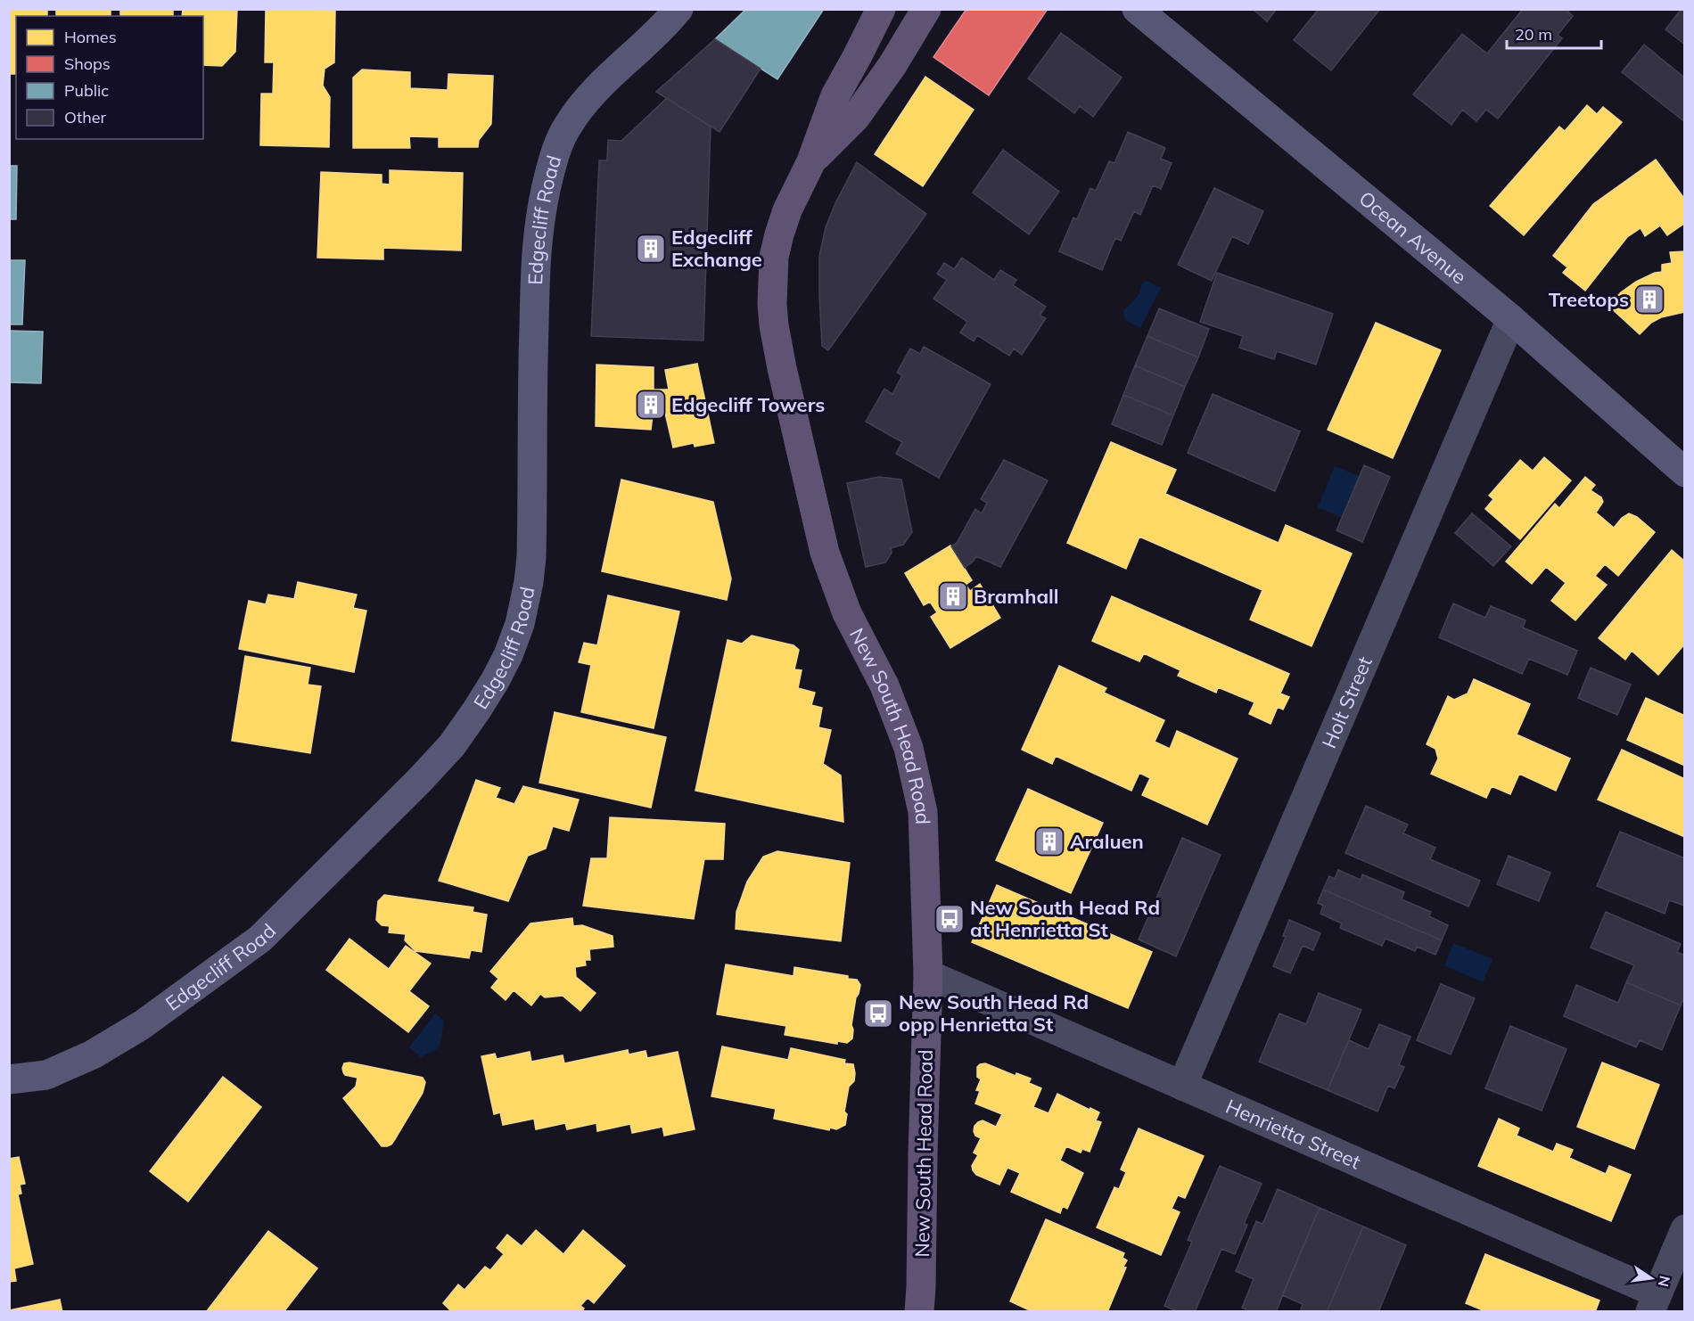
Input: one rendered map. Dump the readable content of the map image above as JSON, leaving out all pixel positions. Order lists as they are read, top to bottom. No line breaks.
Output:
{"streets":{"main road":["New South Head Road"],"street":["Edgecliff Road","Ocean Avenue","Holt Street","Henrietta Street"]},"crossings":[["Ocean Avenue","Holt Street"],["Holt Street","Henrietta Street"],["New South Head Road","Henrietta Street"]],"places":{"building":["Edgecliff Exchange","Treetops","Edgecliff Towers","Bramhall","Araluen"],"bus stop":["New South Head Rd at Henrietta St","New South Head Rd opp Henrietta St"]},"legend":["Homes","Shops","Public","Other"],"scale_bar":"20 m","north":"right"}
